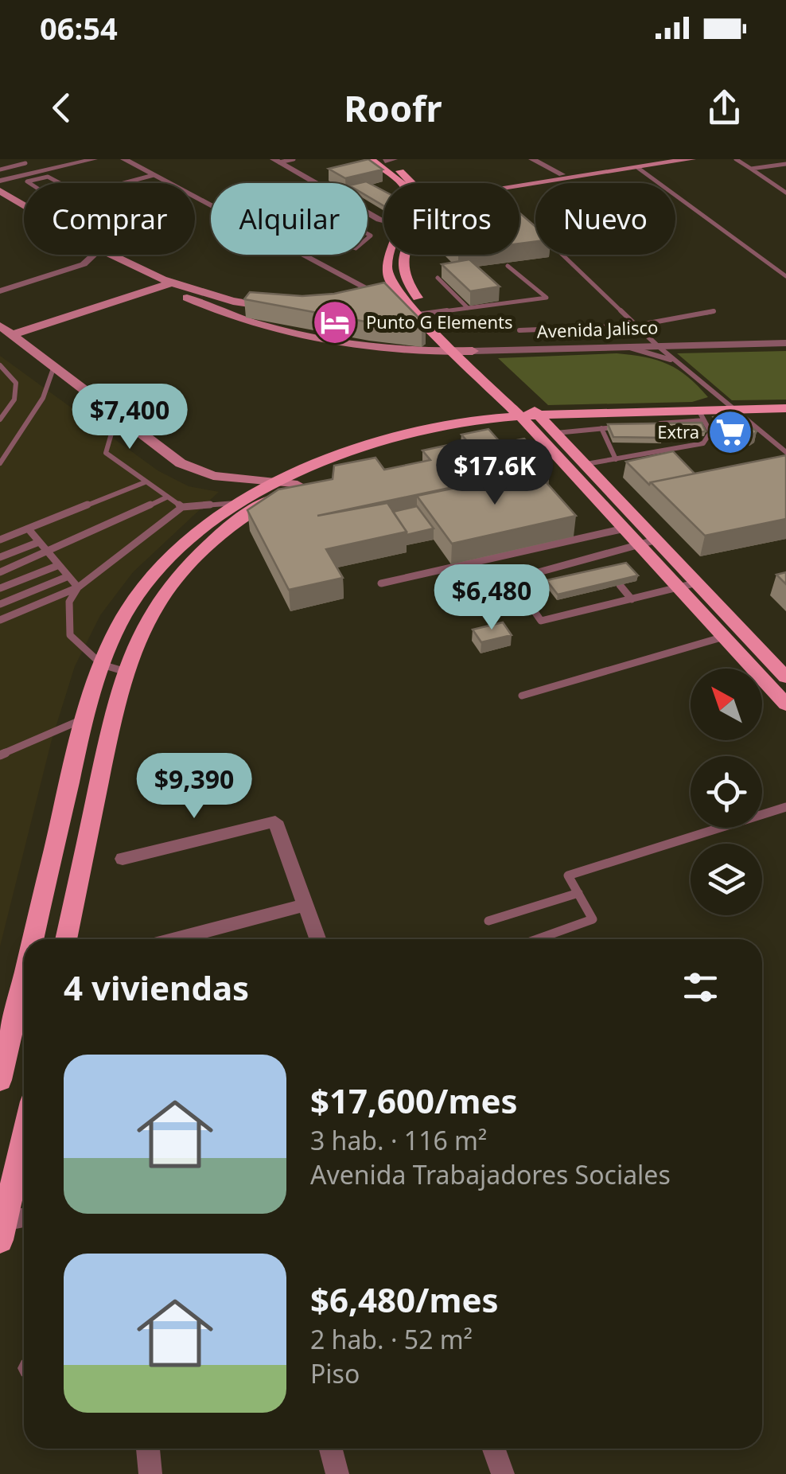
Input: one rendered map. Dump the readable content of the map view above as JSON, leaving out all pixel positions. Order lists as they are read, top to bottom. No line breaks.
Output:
{"streets":{"main road":["Avenida Jalisco"]},"places":{"hotel":["Punto G Elements"],"supermarket":["Extra"]},"north":"top left","page":{"status":"06:54","header":"Roofr","chip":["Comprar","Alquilar","Filtros","Nuevo"],"price":["$7,400","$17.6K","$6,480","$9,390"],"heading":"4 viviendas","list":[{"name":"$17,600/mes","note":"3 hab. · 116 m² · Avenida Trabajadores Sociales"},{"name":"$6,480/mes","note":"2 hab. · 52 m² · Piso"}]}}
